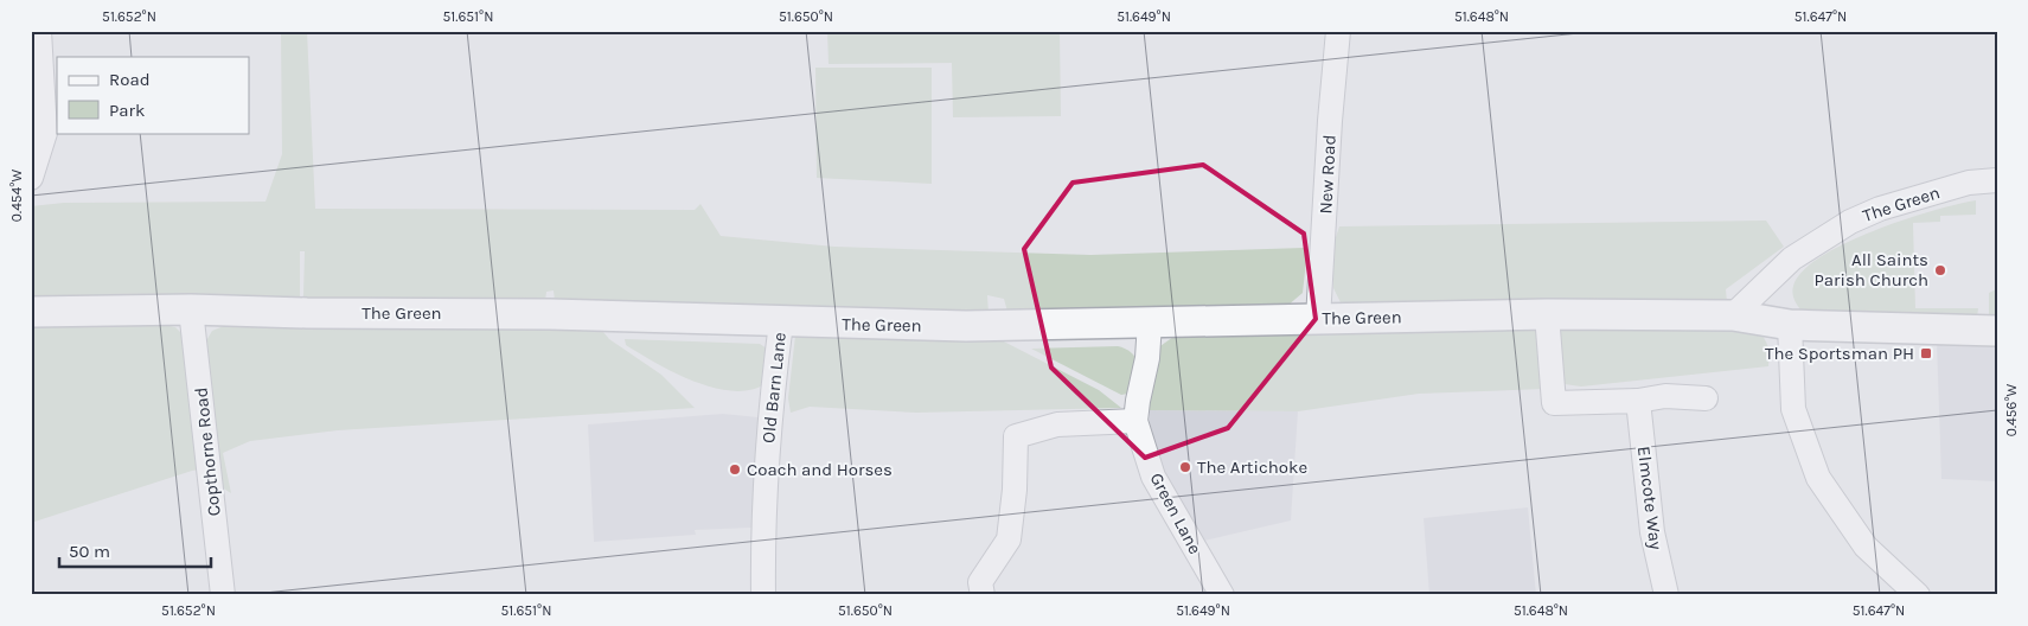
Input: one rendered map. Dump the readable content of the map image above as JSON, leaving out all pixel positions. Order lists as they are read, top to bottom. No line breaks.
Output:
{"streets":{"street":["New Road","The Green","Old Barn Lane","Copthorne Road","Elmcote Way","Green Lane"]},"crossings":[["New Road","The Green"],["The Green","Old Barn Lane"],["The Green","Copthorne Road"],["The Green","Green Lane"]],"places":{"other":["All Saints Parish Church","The Artichoke","Coach and Horses"],"transit":["The Sportsman PH"]},"legend":["Road","Park"],"scale_bar":"50 m","coordinates":["51.652°N","51.651°N","51.650°N","51.649°N","51.648°N","51.647°N","0.454°W","0.456°W"]}
